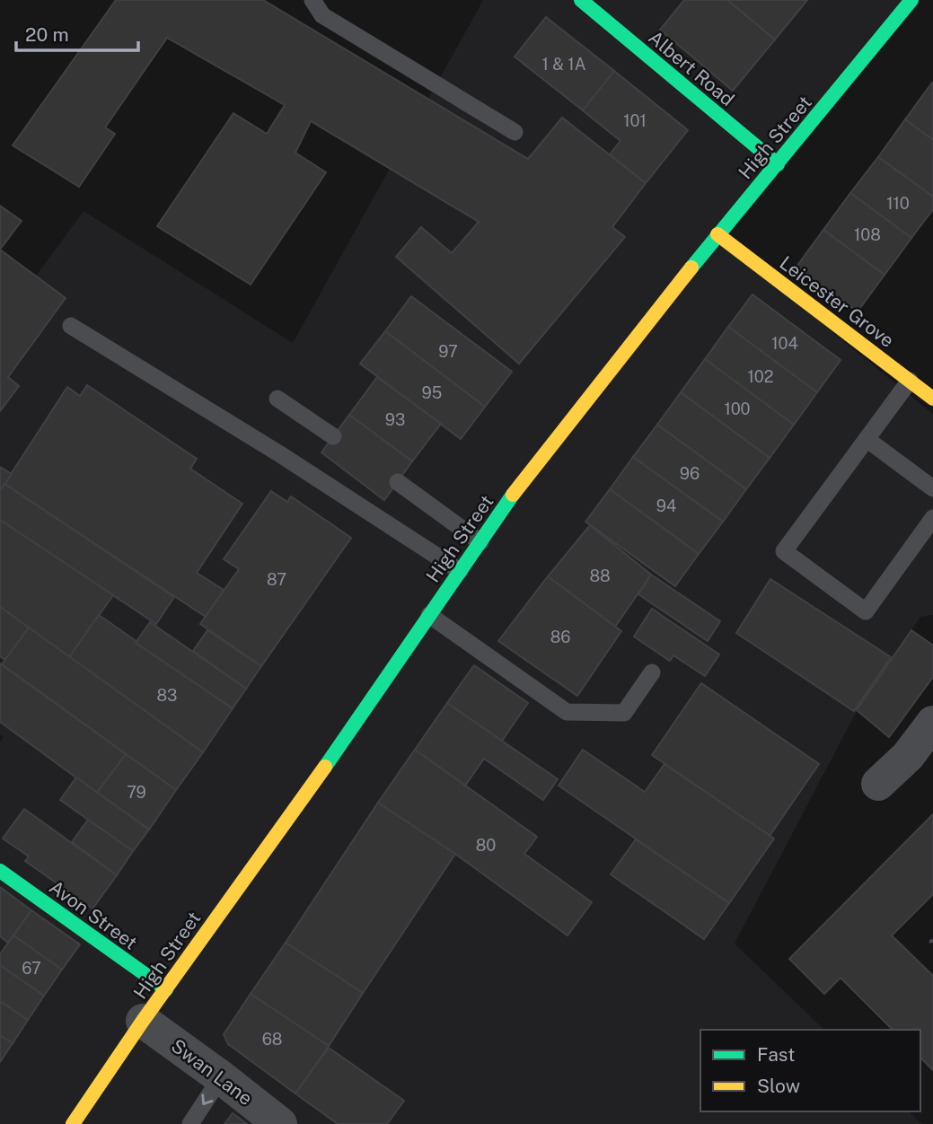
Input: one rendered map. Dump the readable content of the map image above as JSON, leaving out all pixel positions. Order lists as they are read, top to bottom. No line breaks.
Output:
{"streets":{"main road":["Albert Road","High Street","Leicester Grove","Avon Street"],"street":["Swan Lane"]},"crossings":[["Albert Road","High Street"],["High Street","Leicester Grove"],["High Street","Avon Street"],["High Street","Swan Lane"]],"house_numbers":["1 & 1A","101","110","108","104","97","102","95","100","93","96","94","88","87","86","83","79","80","67","68"],"legend":["Fast","Slow"],"scale_bar":"20 m"}
